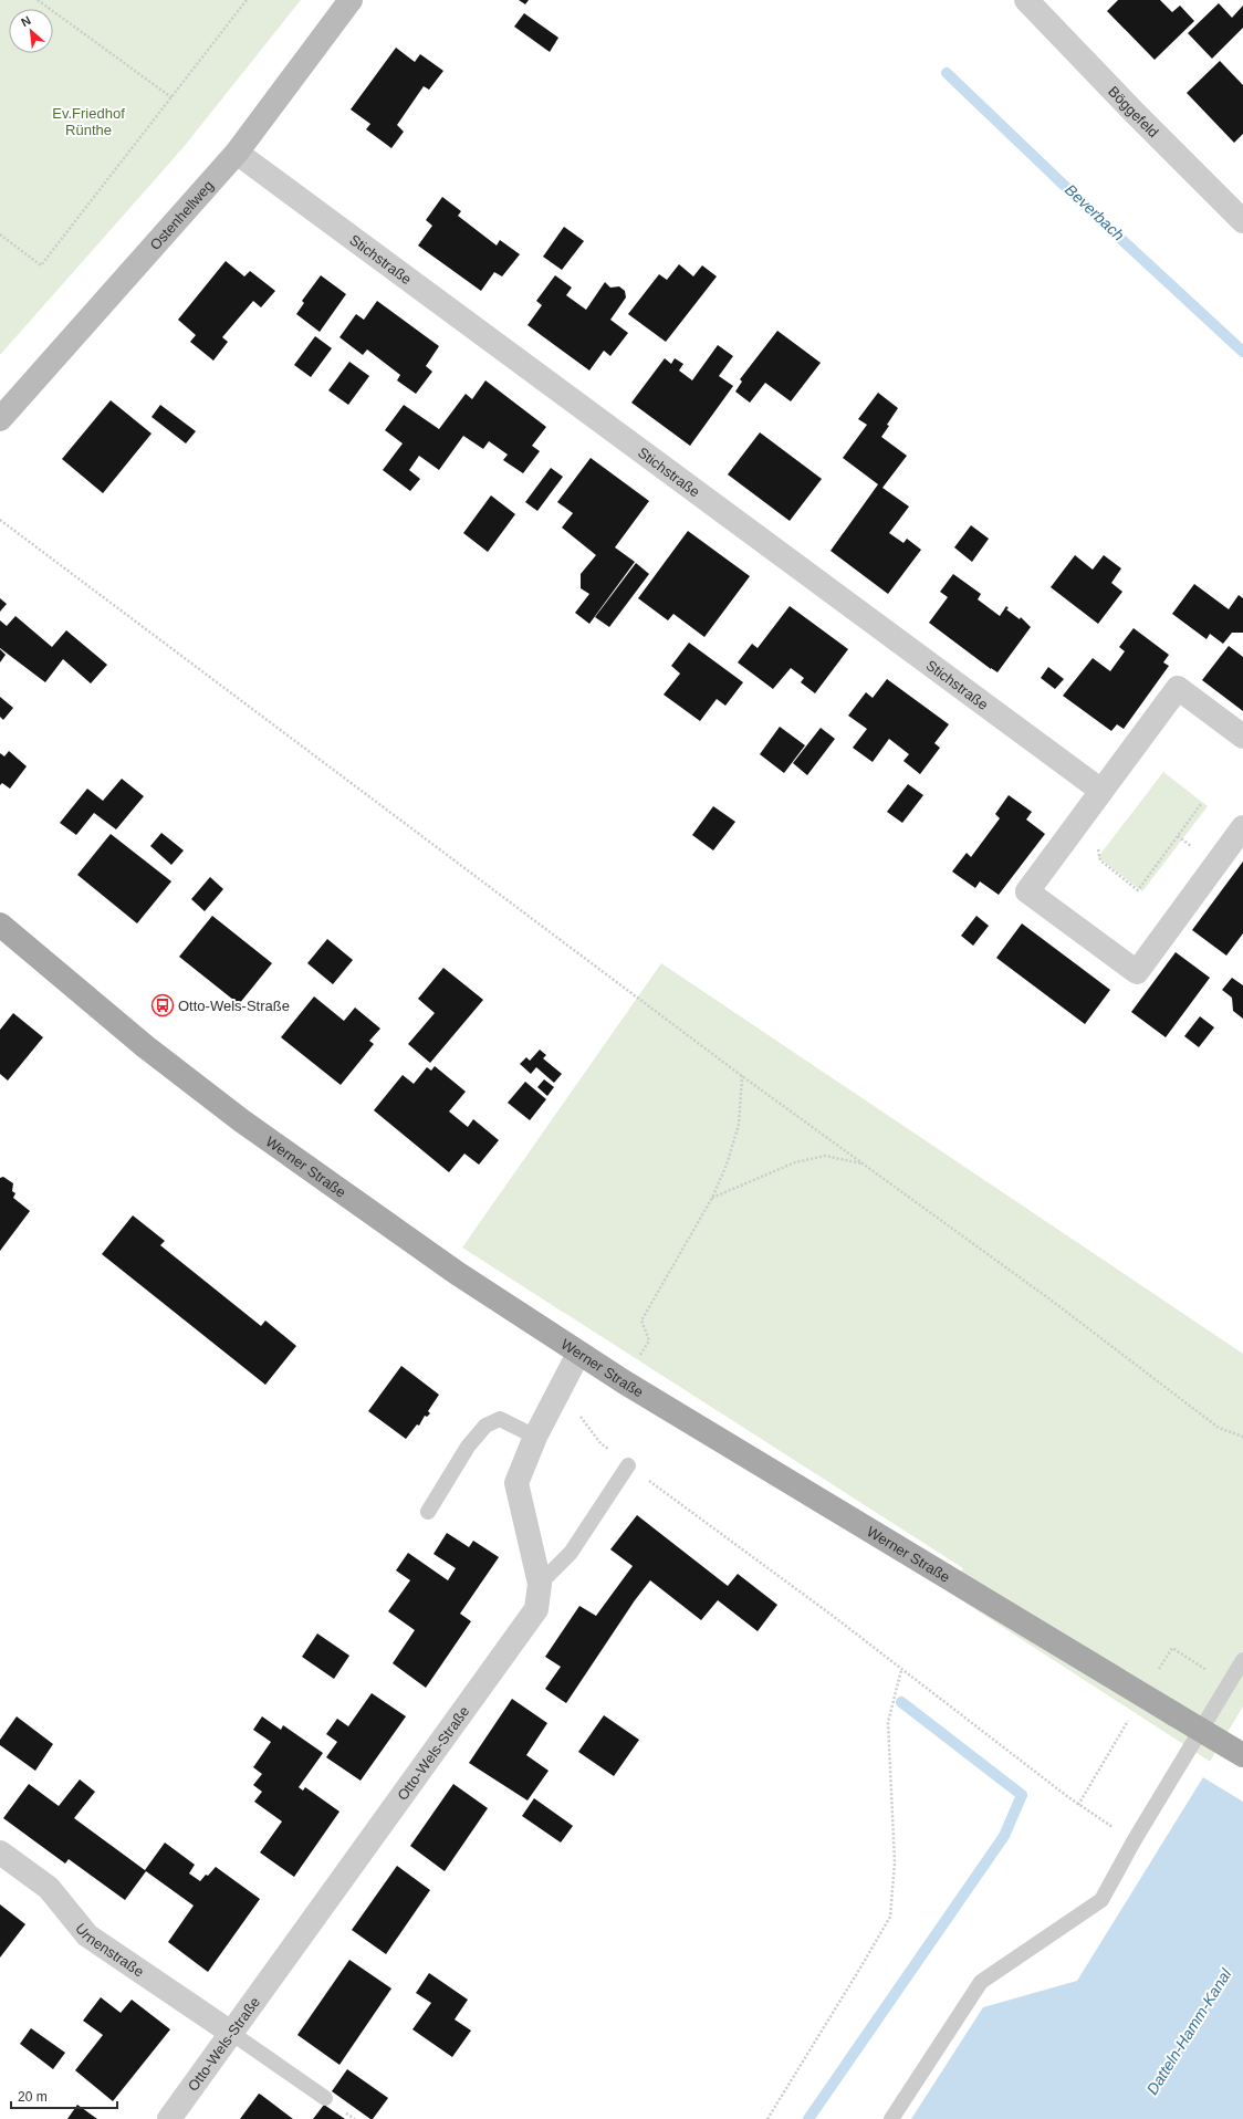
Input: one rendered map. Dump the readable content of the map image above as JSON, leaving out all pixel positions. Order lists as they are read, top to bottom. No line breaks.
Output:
{"streets":{"main road":["Ostenhellweg","Werner Straße"],"street":["Böggefeld","Stichstraße","Otto-Wels-Straße","Urnenstraße"]},"crossings":[["Ostenhellweg","Stichstraße"],["Werner Straße","Otto-Wels-Straße"],["Otto-Wels-Straße","Urnenstraße"]],"water":["Beverbach","Datteln-Hamm-Kanal"],"parks":["Ev.Friedhof Rünthe"],"places":{"bus stop":["Otto-Wels-Straße"]},"scale_bar":"20 m","north":"top left"}
